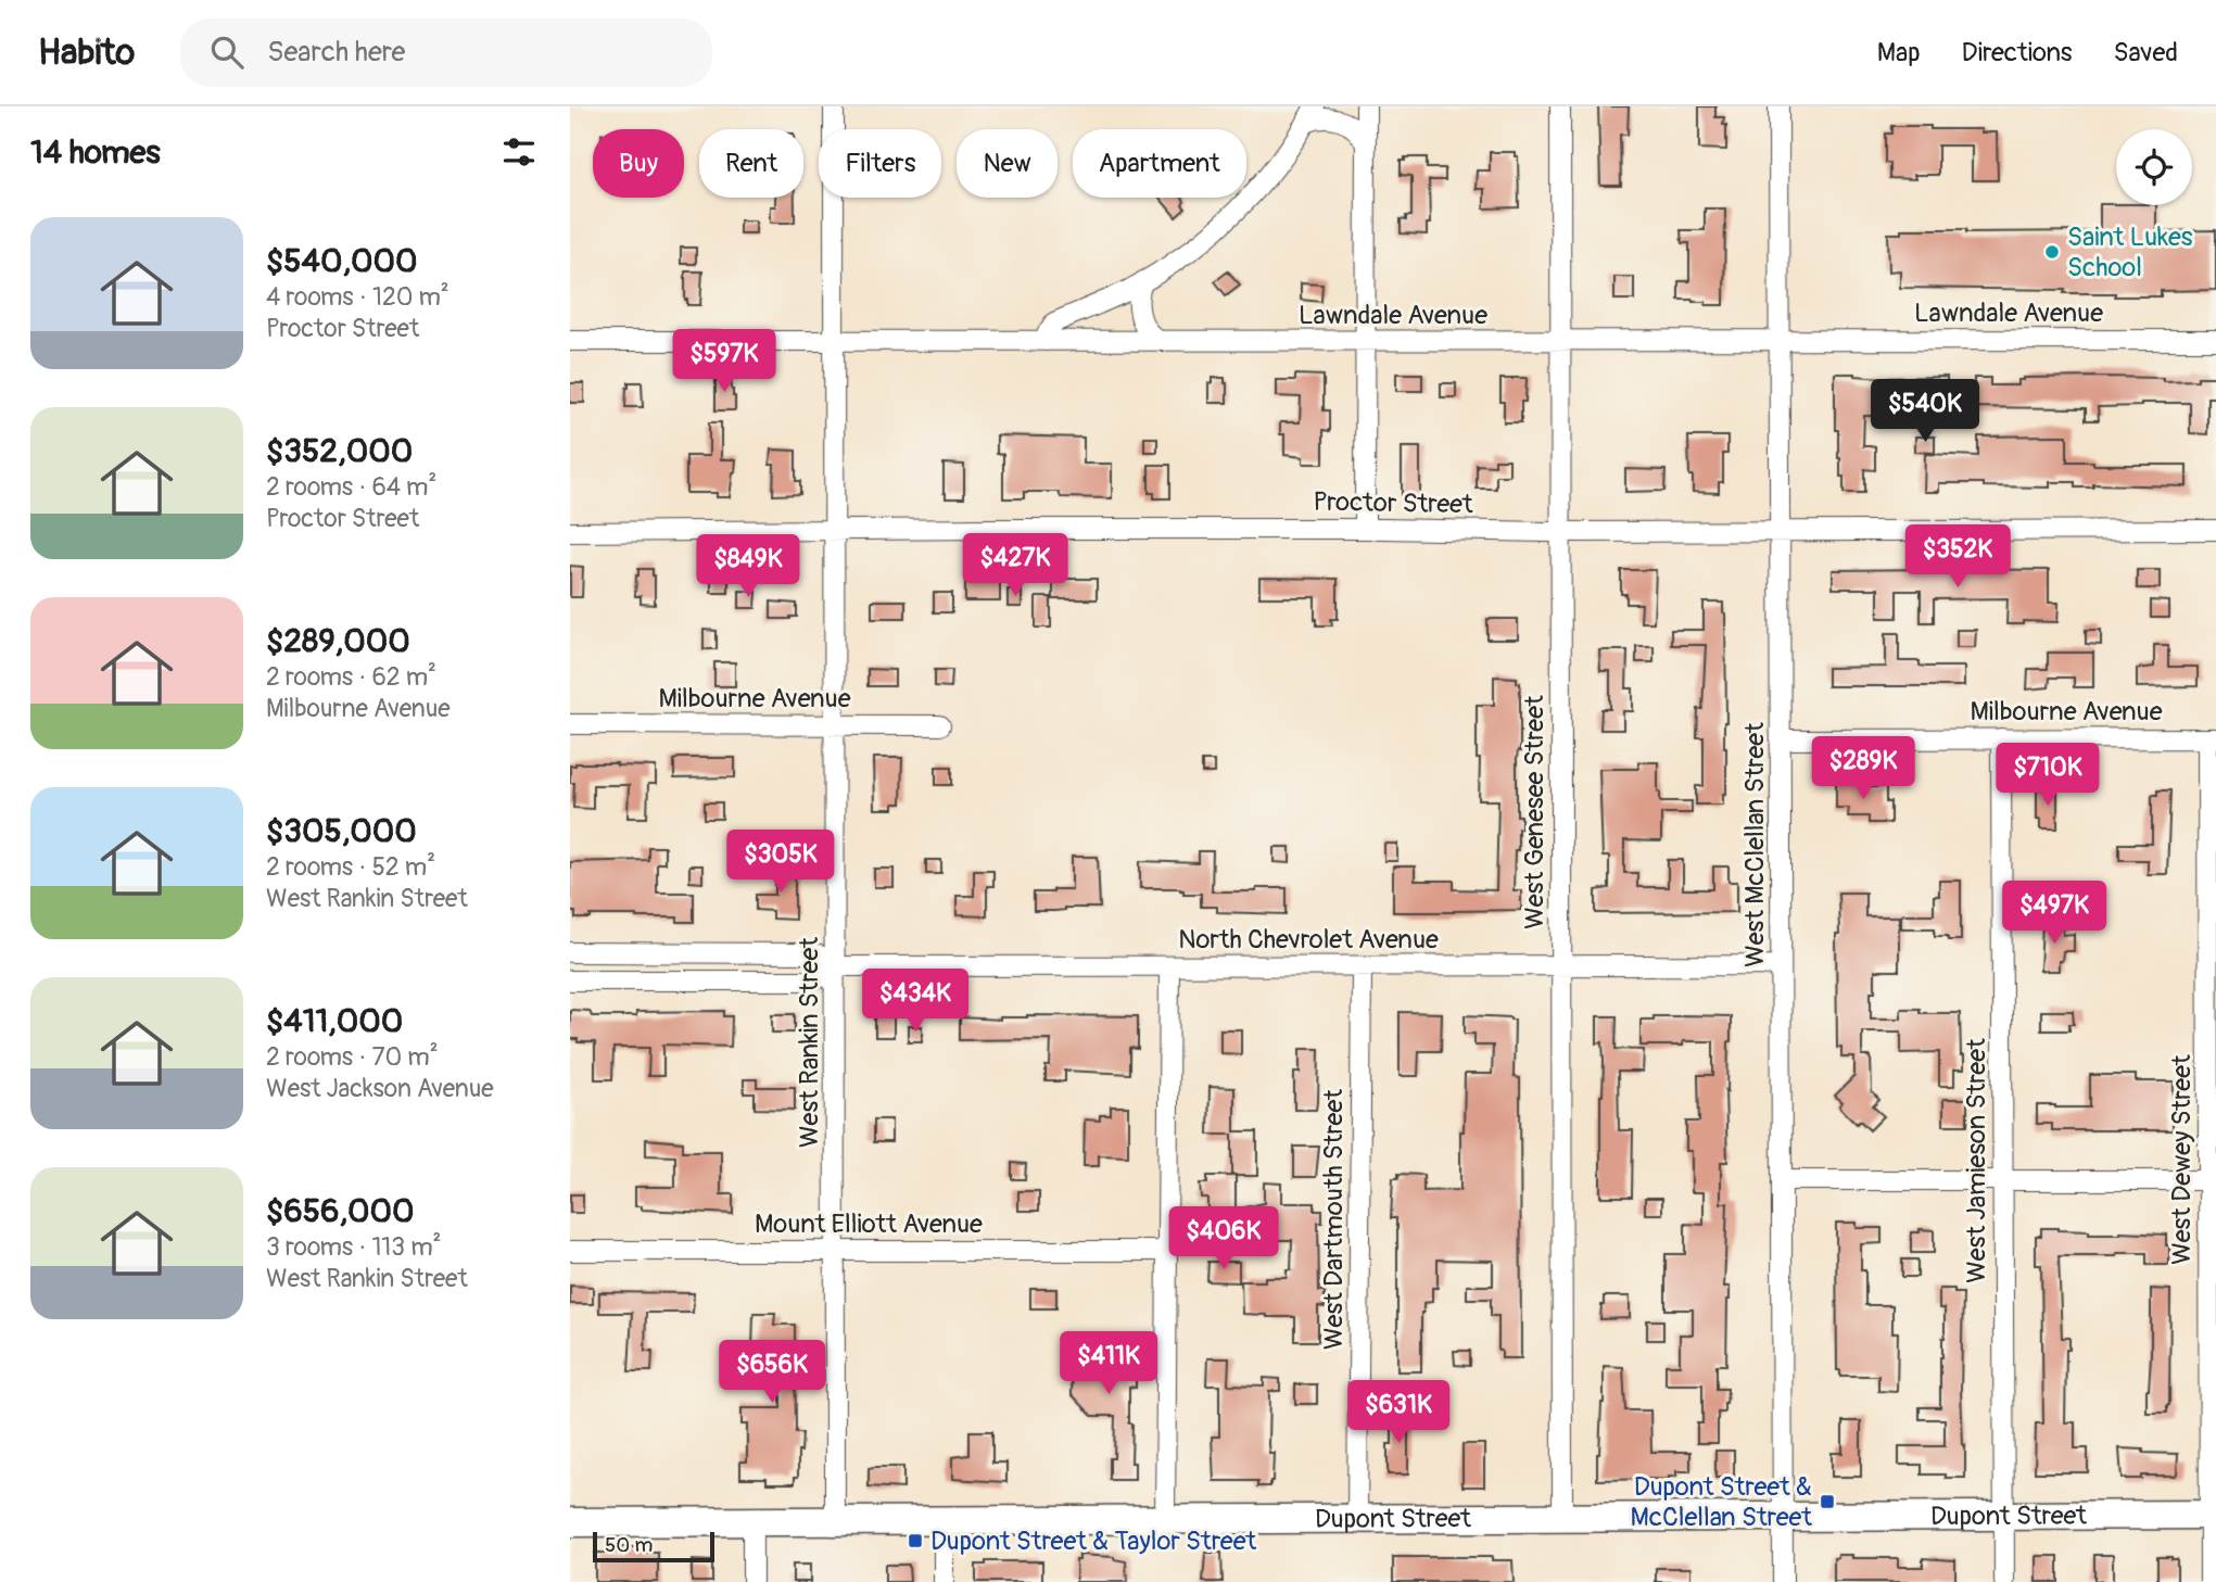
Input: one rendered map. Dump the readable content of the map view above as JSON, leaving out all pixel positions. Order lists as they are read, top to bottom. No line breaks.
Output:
{"streets":{"street":["Lawndale Avenue","Proctor Street","Milbourne Avenue","West Genesee Street","West McClellan Street","North Chevrolet Avenue","West Rankin Street","West Dewey Street","West Jamieson Street","West Dartmouth Street","Mount Elliott Avenue","Dupont Street"]},"crossings":[["Lawndale Avenue","West Genesee Street"],["Lawndale Avenue","West McClellan Street"],["Lawndale Avenue","West Rankin Street"],["Proctor Street","West Genesee Street"],["Proctor Street","West McClellan Street"],["Proctor Street","West Rankin Street"],["Milbourne Avenue","West McClellan Street"],["Milbourne Avenue","West Rankin Street"],["Milbourne Avenue","West Dewey Street"],["Milbourne Avenue","West Jamieson Street"],["West Genesee Street","North Chevrolet Avenue"],["West Genesee Street","Dupont Street"],["West McClellan Street","North Chevrolet Avenue"],["West McClellan Street","Dupont Street"],["North Chevrolet Avenue","West Rankin Street"],["North Chevrolet Avenue","West Dartmouth Street"],["West Rankin Street","Mount Elliott Avenue"],["West Rankin Street","Dupont Street"],["West Dewey Street","Dupont Street"],["West Jamieson Street","Dupont Street"],["West Dartmouth Street","Dupont Street"]],"places":{"other":["Saint Lukes School"],"transit":["Dupont Street & McClellan Street","Dupont Street & Taylor Street"]},"scale_bar":"50 m","page":{"header":"Habito","search":"Search here","nav":["Map","Directions","Saved"],"heading":"14 homes","chip":["Buy","Rent","Filters","New","Apartment"],"list":[{"name":"$540,000","note":"4 rooms · 120 m² · Proctor Street"},{"name":"$352,000","note":"2 rooms · 64 m² · Proctor Street"},{"name":"$289,000","note":"2 rooms · 62 m² · Milbourne Avenue"},{"name":"$305,000","note":"2 rooms · 52 m² · West Rankin Street"},{"name":"$411,000","note":"2 rooms · 70 m² · West Jackson Avenue"},{"name":"$656,000","note":"3 rooms · 113 m² · West Rankin Street"}],"price":["$597K","$540K","$352K","$427K","$849K","$289K","$710K","$305K","$497K","$434K","$406K","$411K","$656K","$631K"],"scale":"50 m"}}
